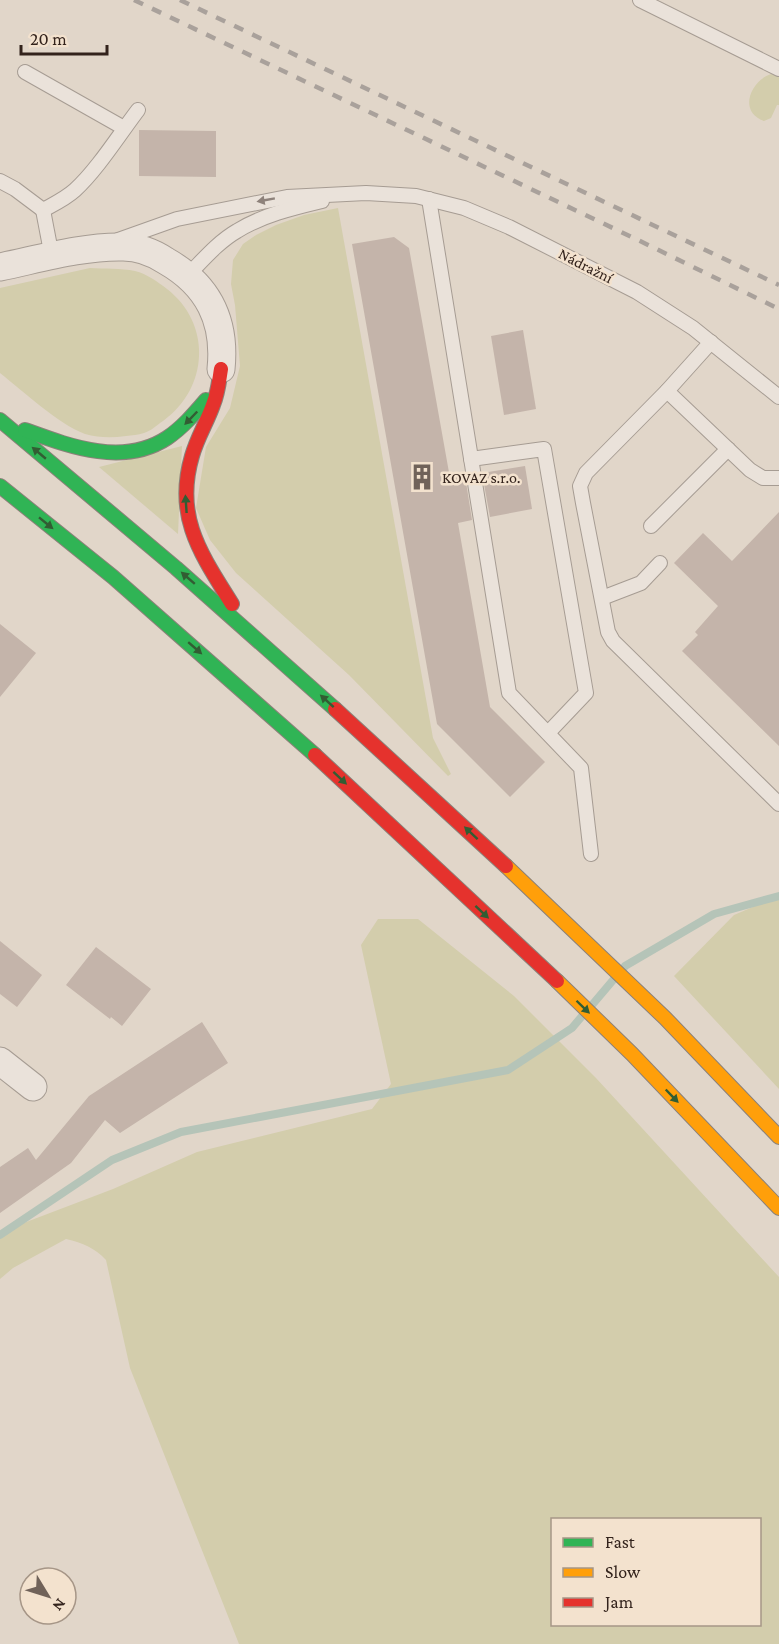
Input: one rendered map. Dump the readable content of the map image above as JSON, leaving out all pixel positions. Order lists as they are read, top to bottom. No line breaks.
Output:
{"streets":{"lane":["Nádražní"]},"places":{"building":["KOVAZ s.r.o."]},"legend":["Fast","Slow","Jam"],"scale_bar":"20 m","north":"bottom right"}
